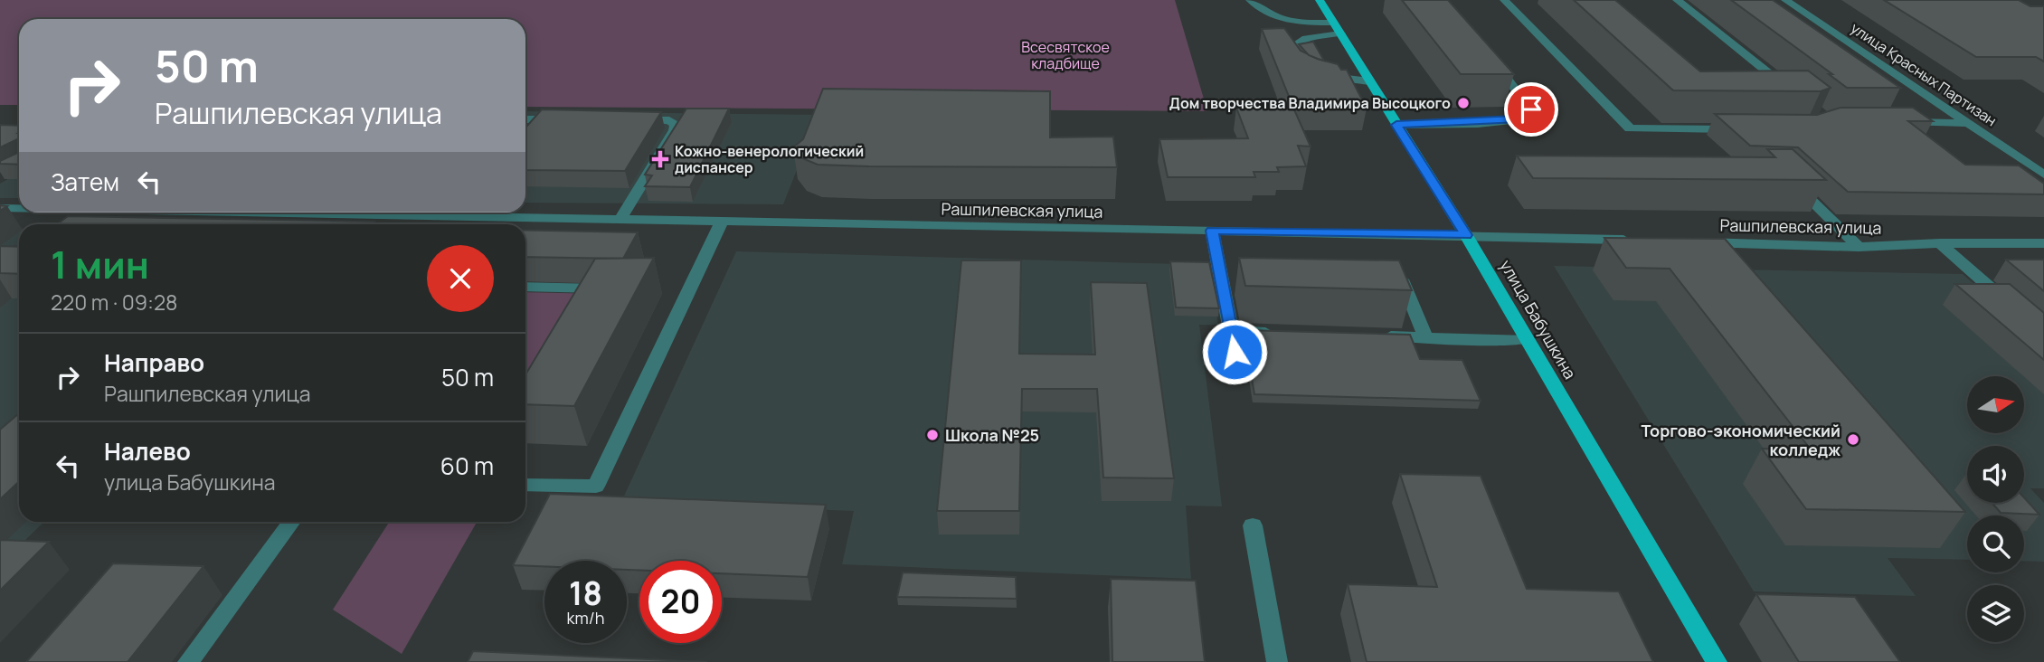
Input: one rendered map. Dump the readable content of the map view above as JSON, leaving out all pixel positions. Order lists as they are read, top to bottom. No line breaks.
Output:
{"streets":{"main road":["улица Бабушкина"],"street":["улица Красных Партизан","Рашпилевская улица"]},"crossings":[["Рашпилевская улица","улица Бабушкина"]],"parks":["Всесвятское кладбище"],"places":{"other":["Дом творчества Владимира Высоцкого","Школа №25","Торгово-экономический колледж"],"health":["Кожно-венерологический диспансер"]},"north":"right","page":{"turn":["50 m","Рашпилевская улица"],"then":"Затем","heading":["1 мин","220 m · 09:28"],"list":[{"name":"Направо","note":"Рашпилевская улица","value":"50 m"},{"name":"Налево","note":"улица Бабушкина","value":"60 m"}],"speed":"18 km/h","limit":"20"}}
